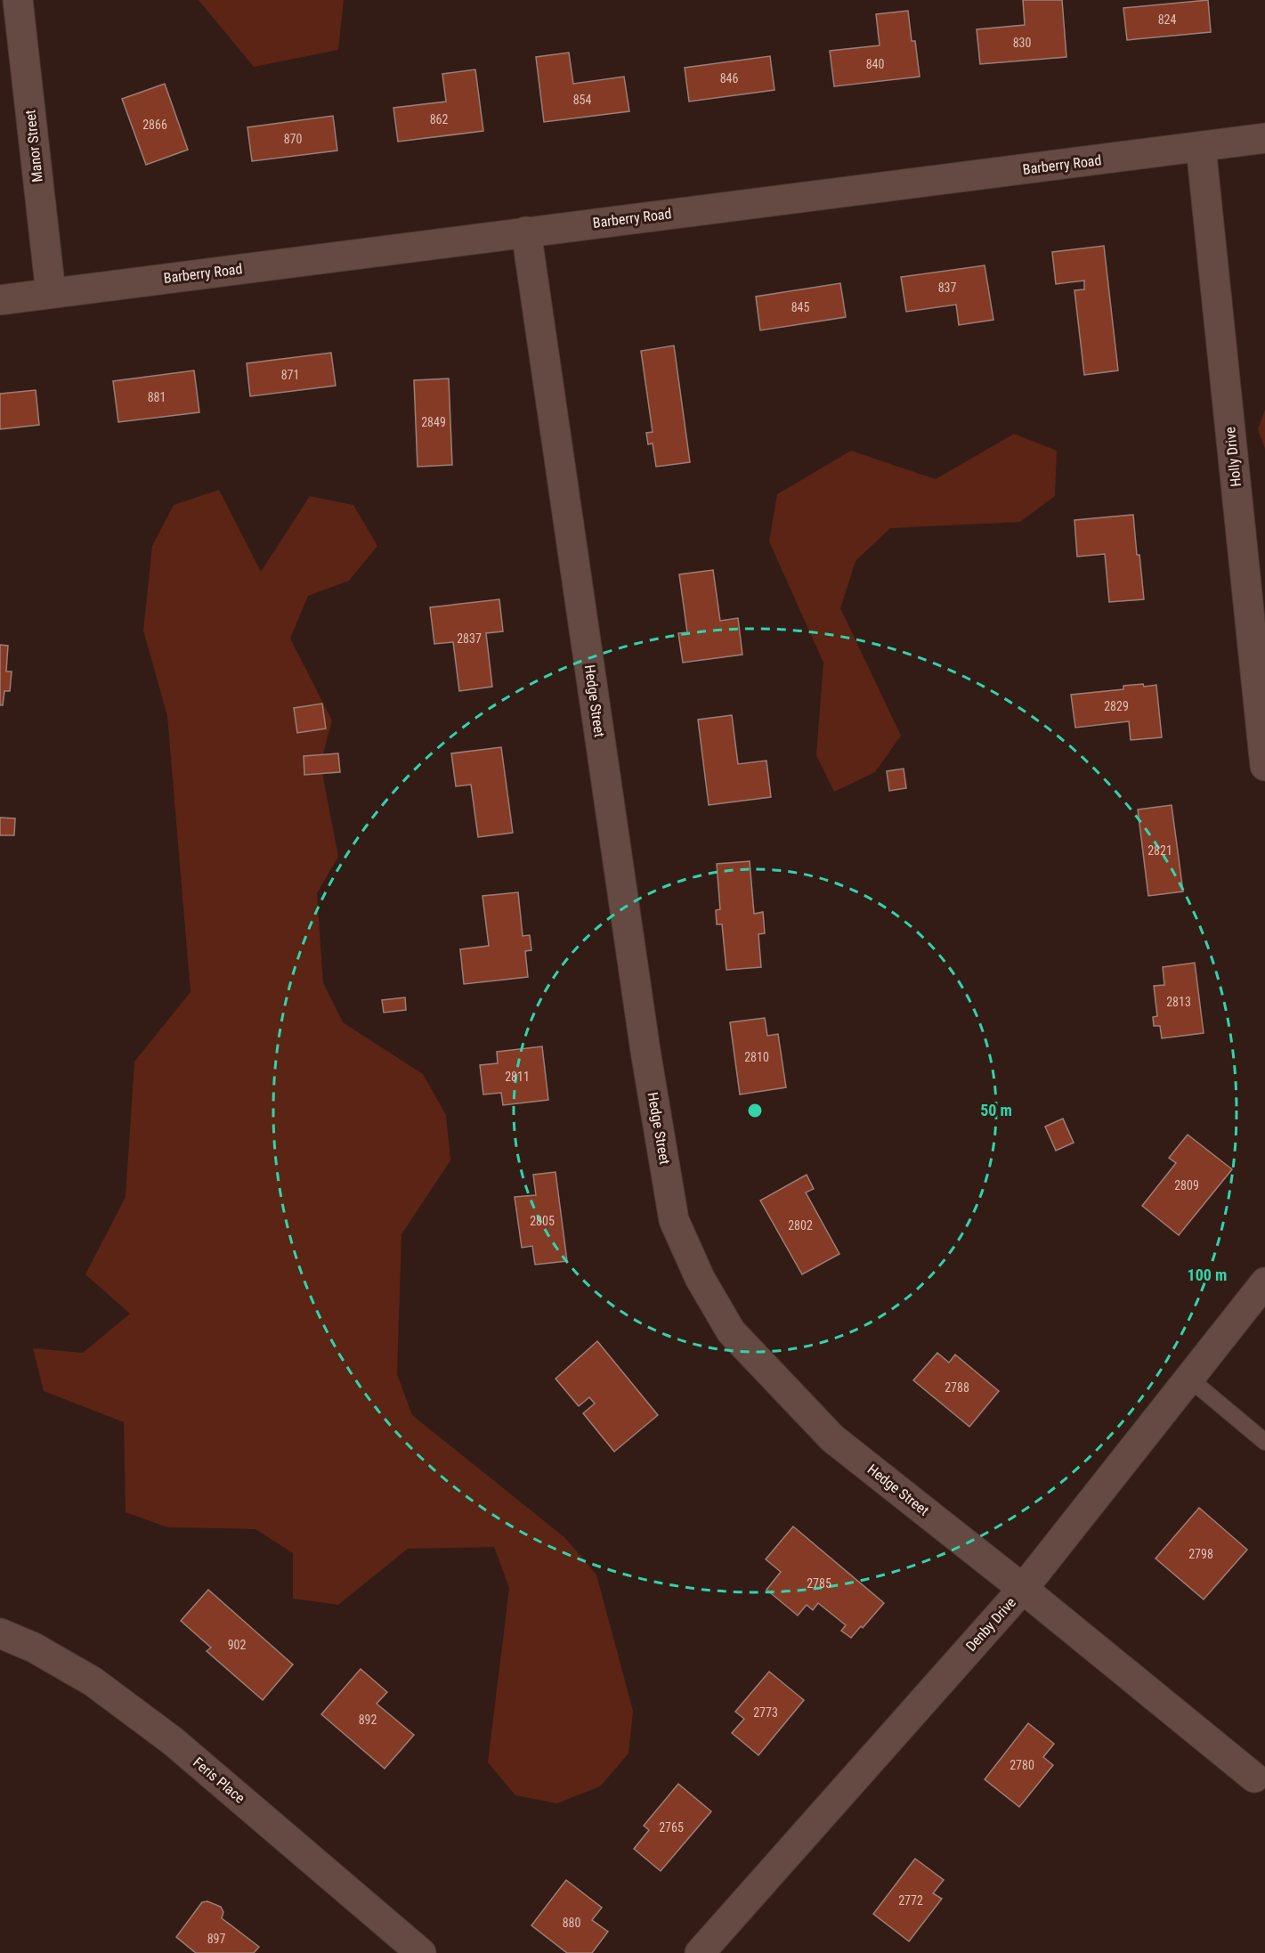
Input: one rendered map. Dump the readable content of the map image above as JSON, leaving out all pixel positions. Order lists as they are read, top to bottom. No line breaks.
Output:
{"streets":{"street":["Manor Street","Barberry Road","Holly Drive","Hedge Street","Denby Drive","Feris Place"]},"crossings":[["Manor Street","Barberry Road"],["Barberry Road","Holly Drive"],["Barberry Road","Hedge Street"],["Hedge Street","Denby Drive"]],"house_numbers":["824","830","840","846","854","862","2866","870","837","845","871","881","2849","2837","2829","2821","2813","2810","2811","2809","2805","2802","2788","2798","2785","902","2773","892","2780","2765","2772","880","897"],"rings":["50 m","100 m"]}
